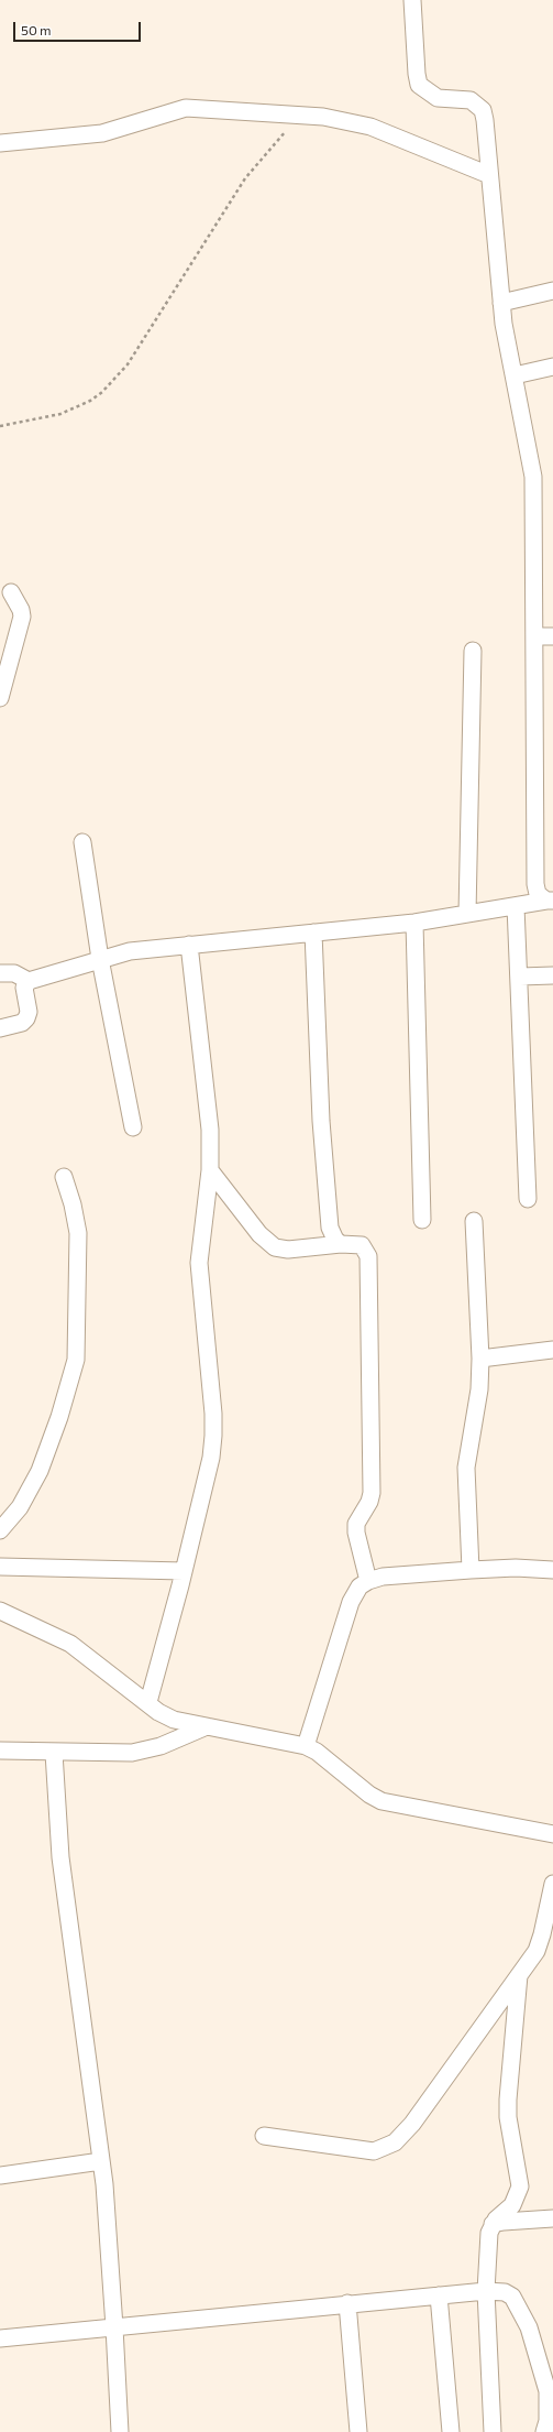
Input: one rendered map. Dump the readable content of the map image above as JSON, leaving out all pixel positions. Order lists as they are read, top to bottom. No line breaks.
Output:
{"scale_bar":"50 m"}
